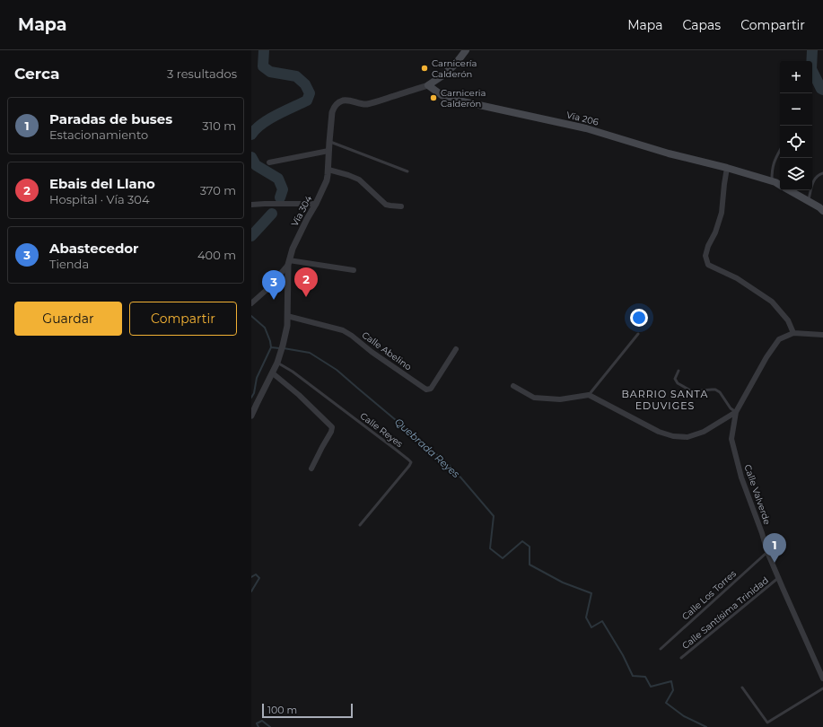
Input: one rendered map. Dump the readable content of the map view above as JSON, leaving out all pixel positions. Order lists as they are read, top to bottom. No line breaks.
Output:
{"streets":{"main road":["Vía 206"],"street":["Vía 304","Calle Abelino","Calle Valverde"],"lane":["Calle Reyes","Calle Los Torres","Calle Santísima Trinidad"]},"crossings":[["Vía 206","Vía 304"],["Vía 304","Calle Abelino"],["Vía 304","Calle Reyes"],["Calle Valverde","Calle Los Torres"],["Calle Valverde","Calle Santísima Trinidad"]],"districts":["BARRIO SANTA EDUVIGES"],"water":["Quebrada Reyes"],"places":["Carnicería Calderón","Carniceria Calderón"],"scale_bar":"100 m","page":{"header":"Mapa","nav":["Mapa","Capas","Compartir"],"heading":["Cerca","3 resultados"],"map_buttons":["+","−"],"list":[{"mark":"1","name":"Paradas de buses","note":"Estacionamiento","value":"310 m"},{"mark":"2","name":"Ebais del Llano","note":"Hospital · Vía 304","value":"370 m"},{"mark":"3","name":"Abastecedor","note":"Tienda","value":"400 m"}],"pins":["2","3","1"],"buttons":["Guardar","Compartir"],"scale":"100 m"}}
